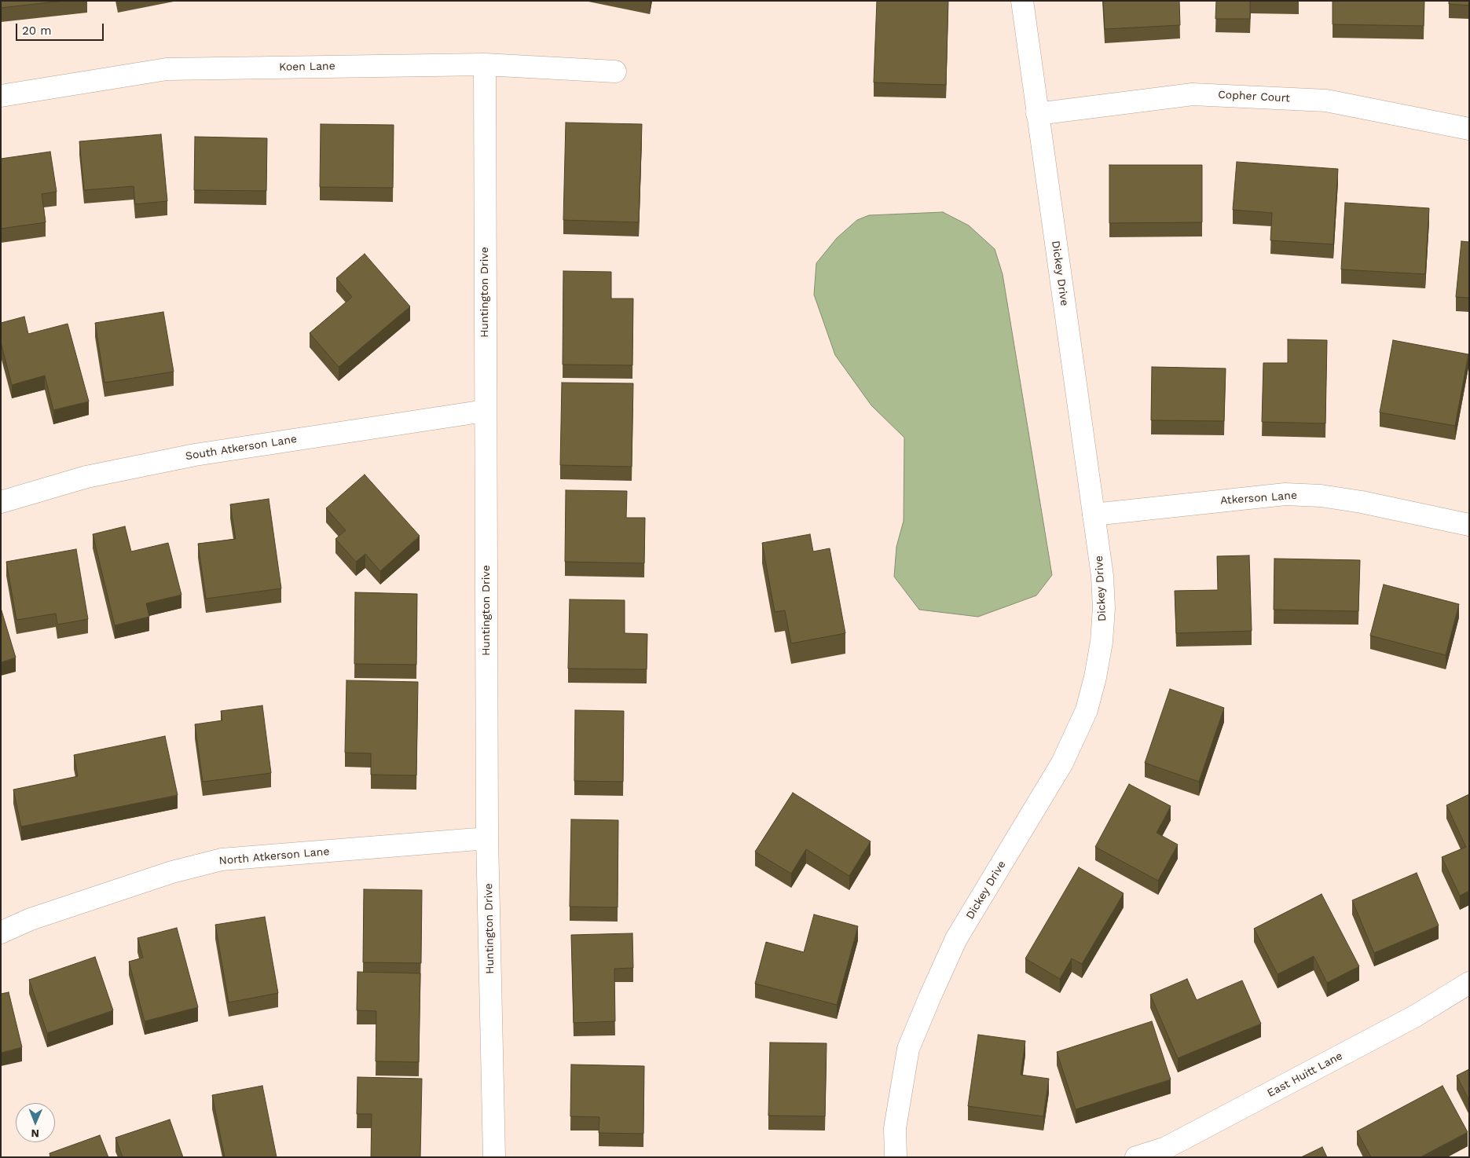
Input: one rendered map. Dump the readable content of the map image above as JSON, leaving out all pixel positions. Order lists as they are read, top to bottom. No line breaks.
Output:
{"streets":{"street":["Koen Lane","Copher Court","Dickey Drive","Huntington Drive","South Atkerson Lane","Atkerson Lane","North Atkerson Lane","East Huitt Lane"]},"crossings":[["Koen Lane","Huntington Drive"],["Copher Court","Dickey Drive"],["Dickey Drive","Atkerson Lane"],["Huntington Drive","South Atkerson Lane"],["Huntington Drive","North Atkerson Lane"]],"scale_bar":"20 m","north":"bottom"}
